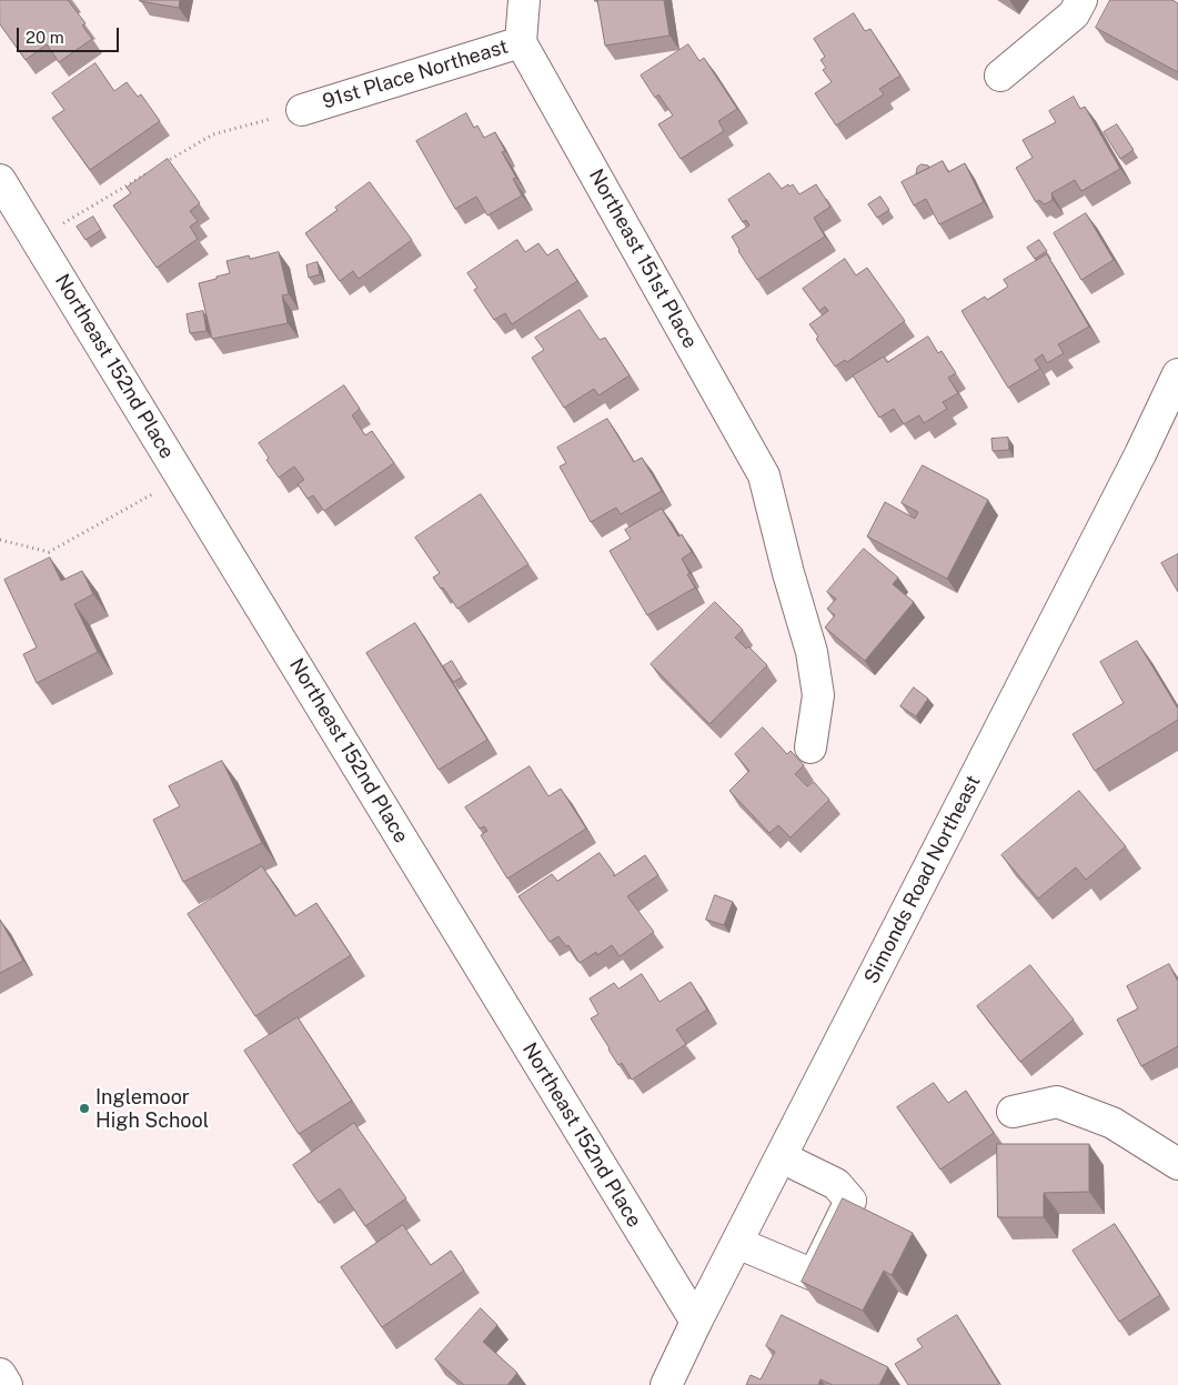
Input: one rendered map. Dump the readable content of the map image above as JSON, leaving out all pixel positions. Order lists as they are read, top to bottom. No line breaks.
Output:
{"streets":{"street":["91st Place Northeast","Northeast 151st Place","Northeast 152nd Place","Simonds Road Northeast"]},"crossings":[["91st Place Northeast","Northeast 151st Place"],["Northeast 152nd Place","Simonds Road Northeast"]],"places":["Inglemoor High School"],"scale_bar":"20 m"}
